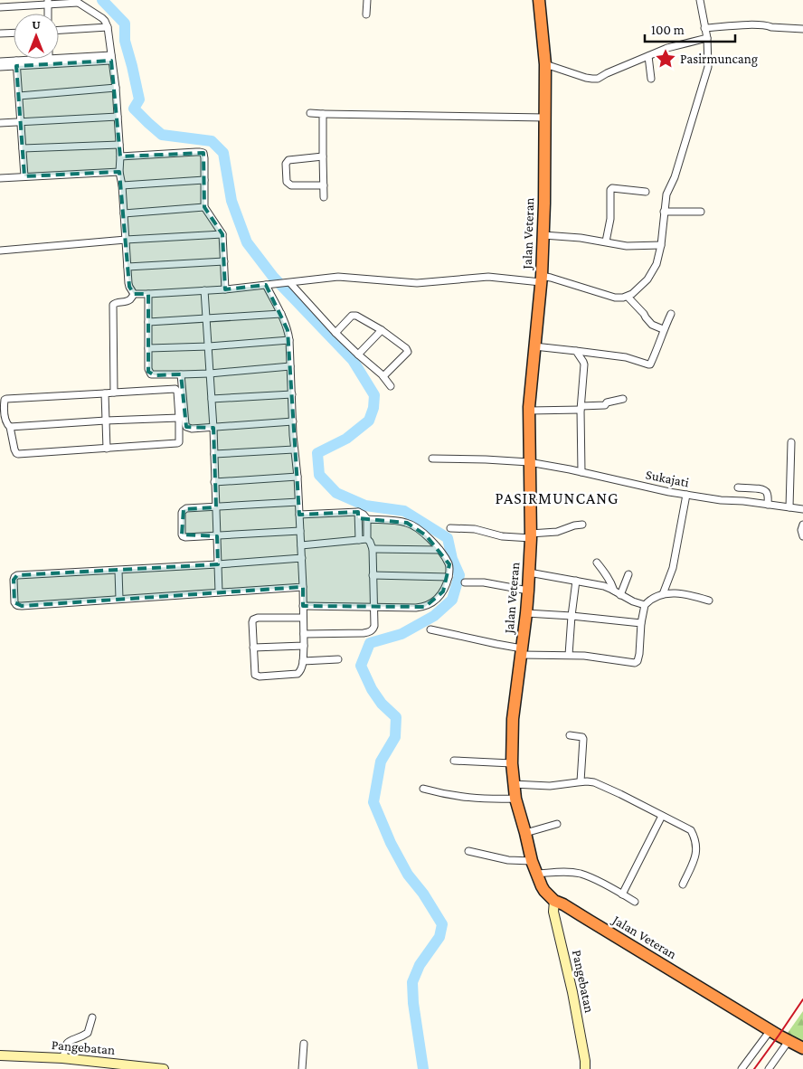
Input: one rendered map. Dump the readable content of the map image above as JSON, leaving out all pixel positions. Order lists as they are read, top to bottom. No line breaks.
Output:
{"streets":{"highway":["Jalan Veteran"],"street":["Sukajati","Pangebatan"]},"crossings":[["Jalan Veteran","Sukajati"],["Jalan Veteran","Pangebatan"]],"districts":["PASIRMUNCANG"],"places":{"place":["Pasirmuncang"]},"scale_bar":"100 m","north":"top"}
